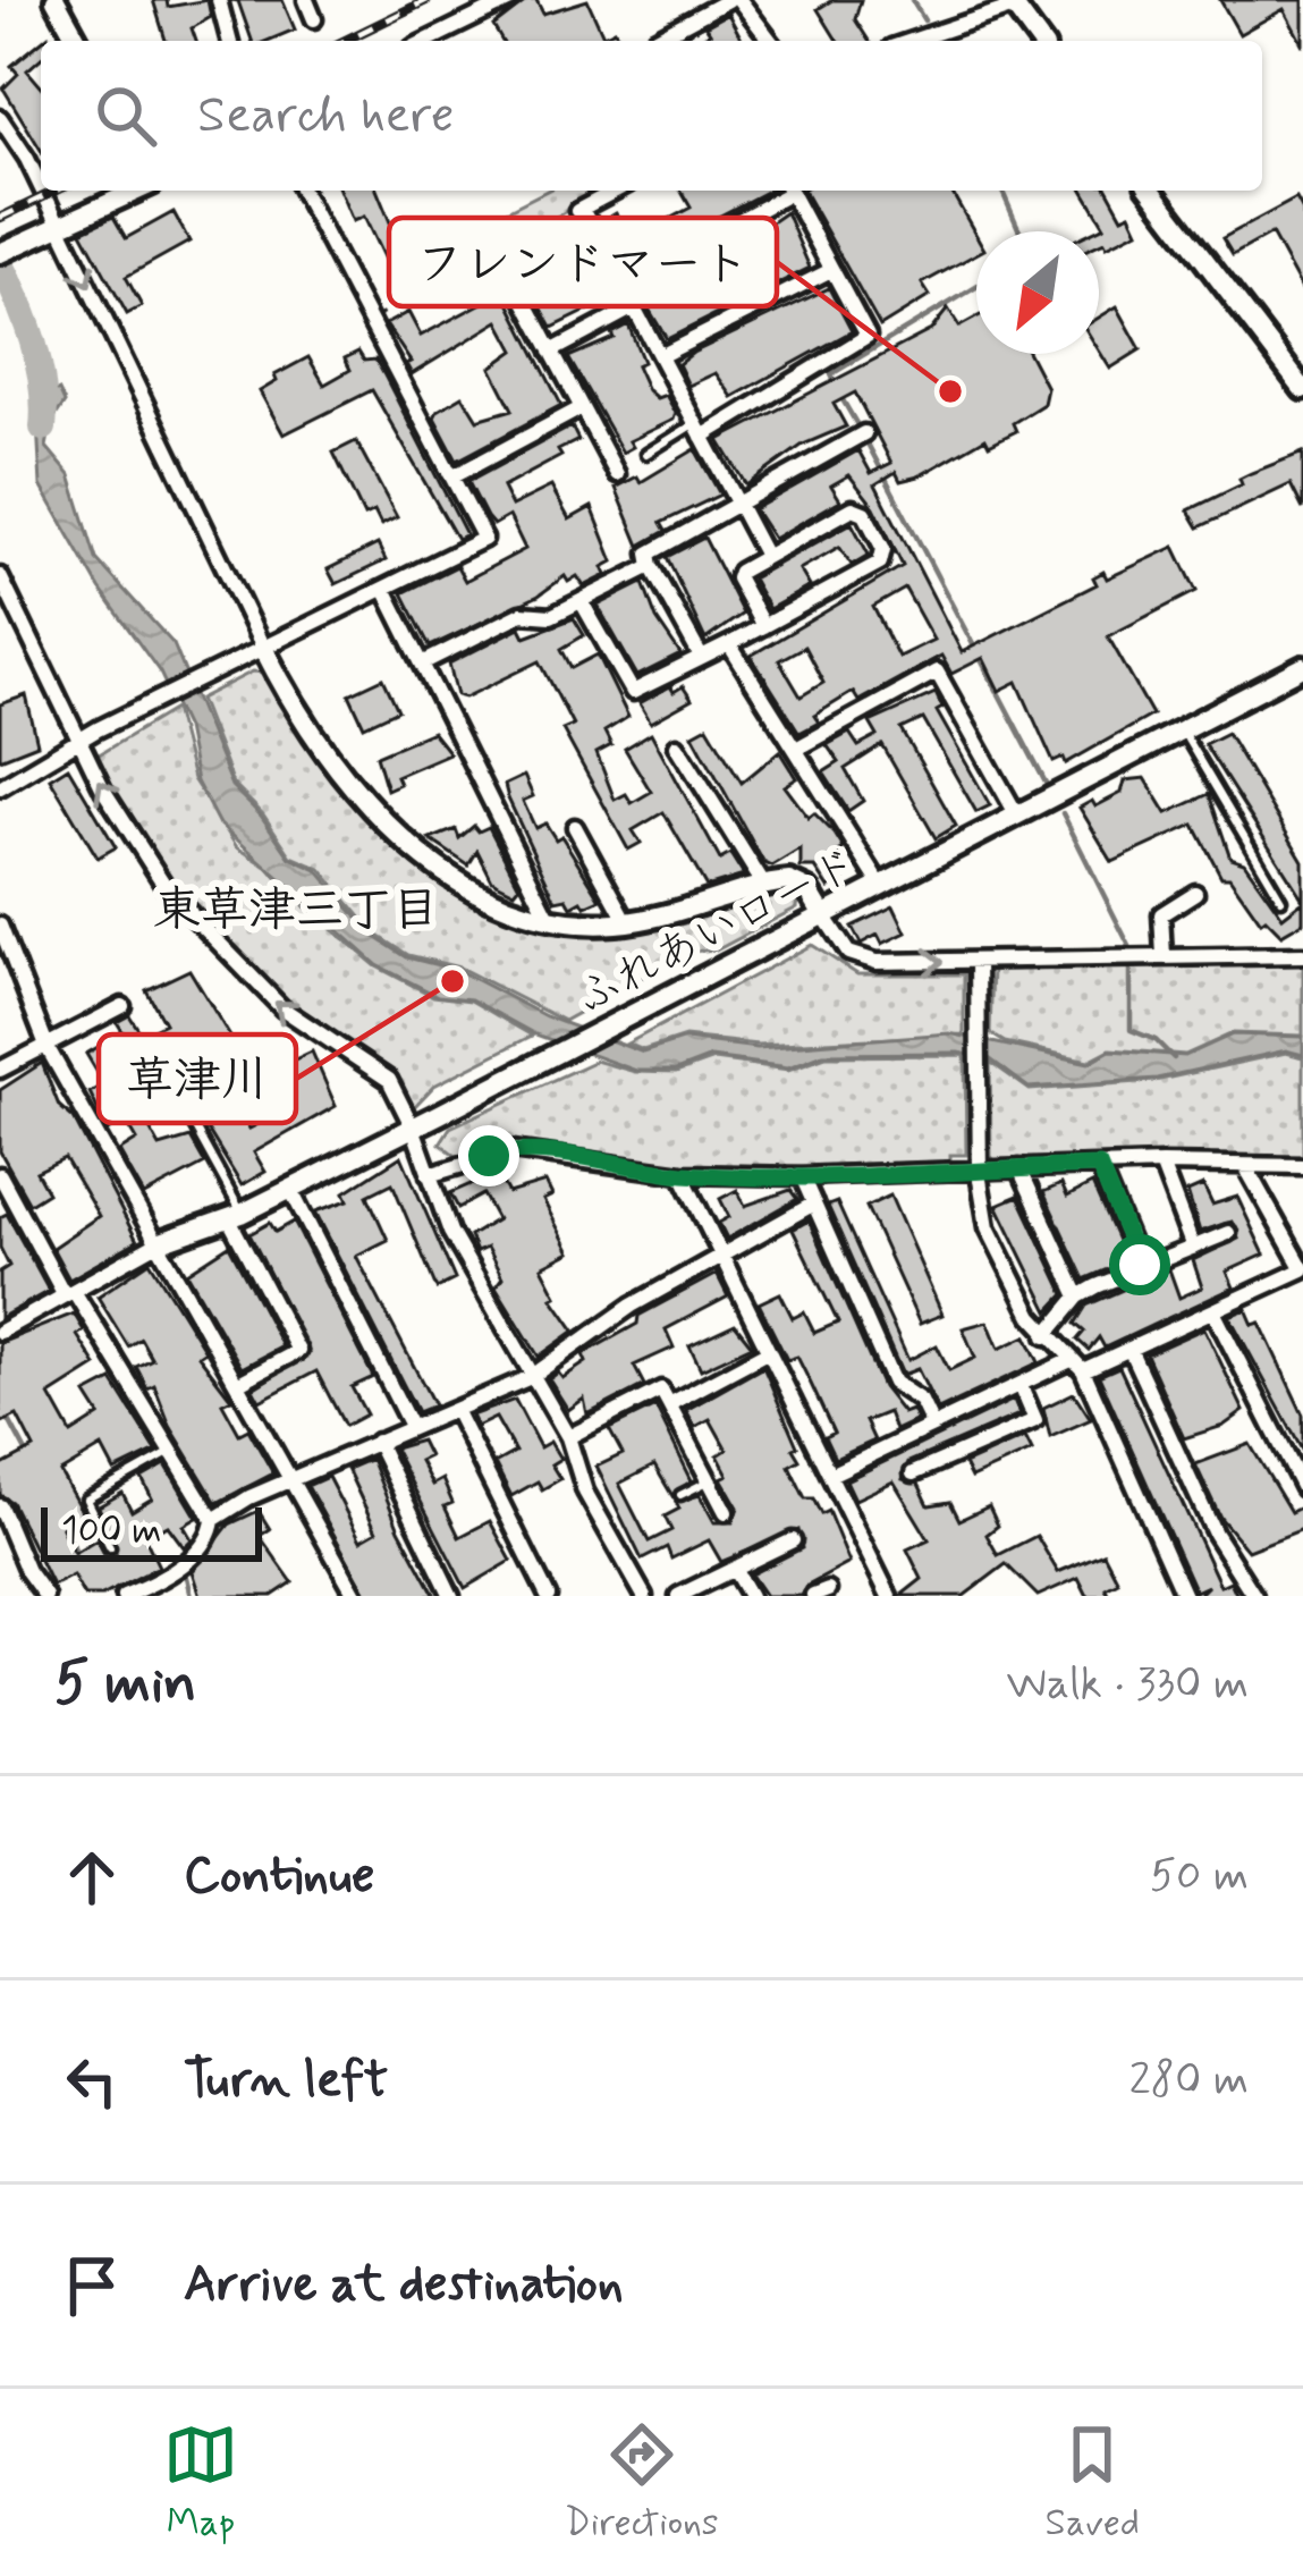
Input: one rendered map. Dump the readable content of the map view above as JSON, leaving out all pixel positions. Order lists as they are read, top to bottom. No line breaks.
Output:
{"streets":{"street":["ふれあいロード"]},"districts":["東草津三丁目"],"places":["フレンドマート","草津川"],"scale_bar":"100 m","north":"bottom left","page":{"search":"Search here","scale":"100 m","heading":["5 min","Walk · 330 m"],"list":[["Continue","50 m"],["Turn left","280 m"],"Arrive at destination"],"nav":["Map","Directions","Saved"]}}
